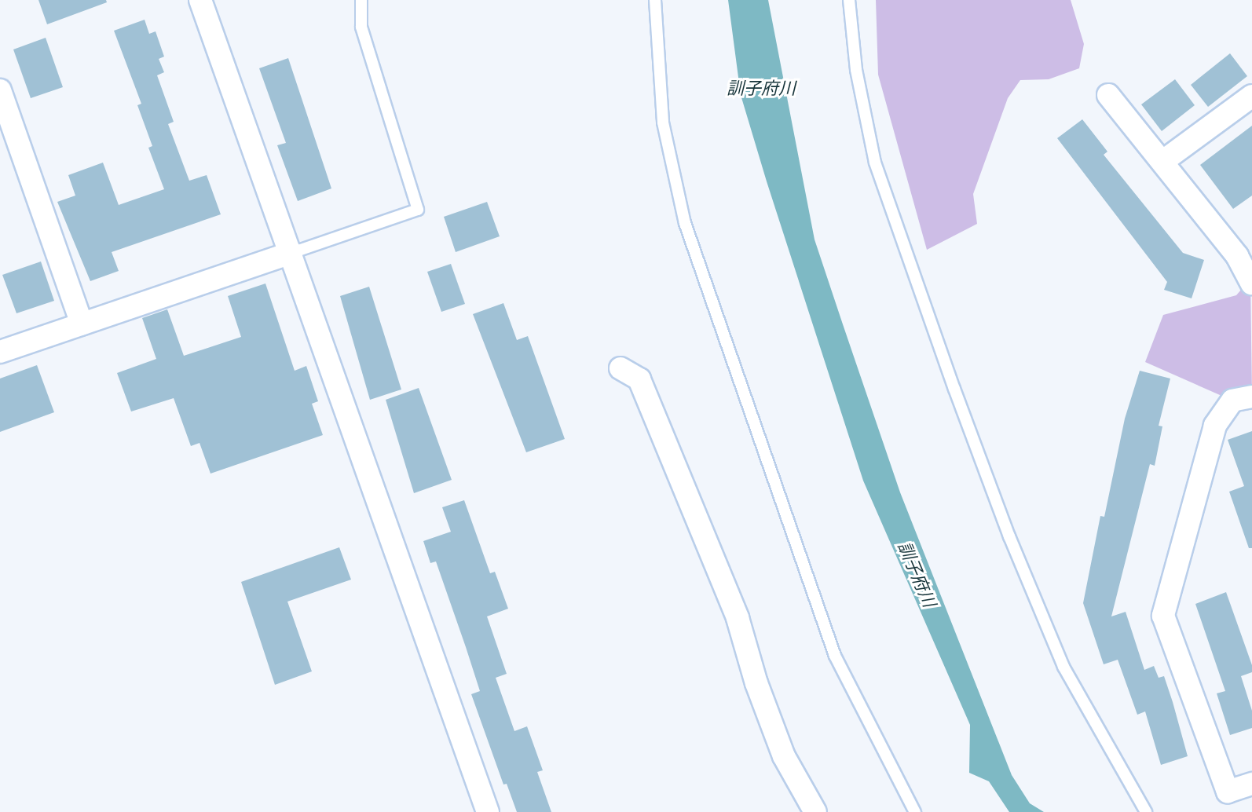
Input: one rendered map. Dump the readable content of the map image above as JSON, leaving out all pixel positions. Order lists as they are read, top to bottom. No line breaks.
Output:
{"water":["訓子府川"]}
